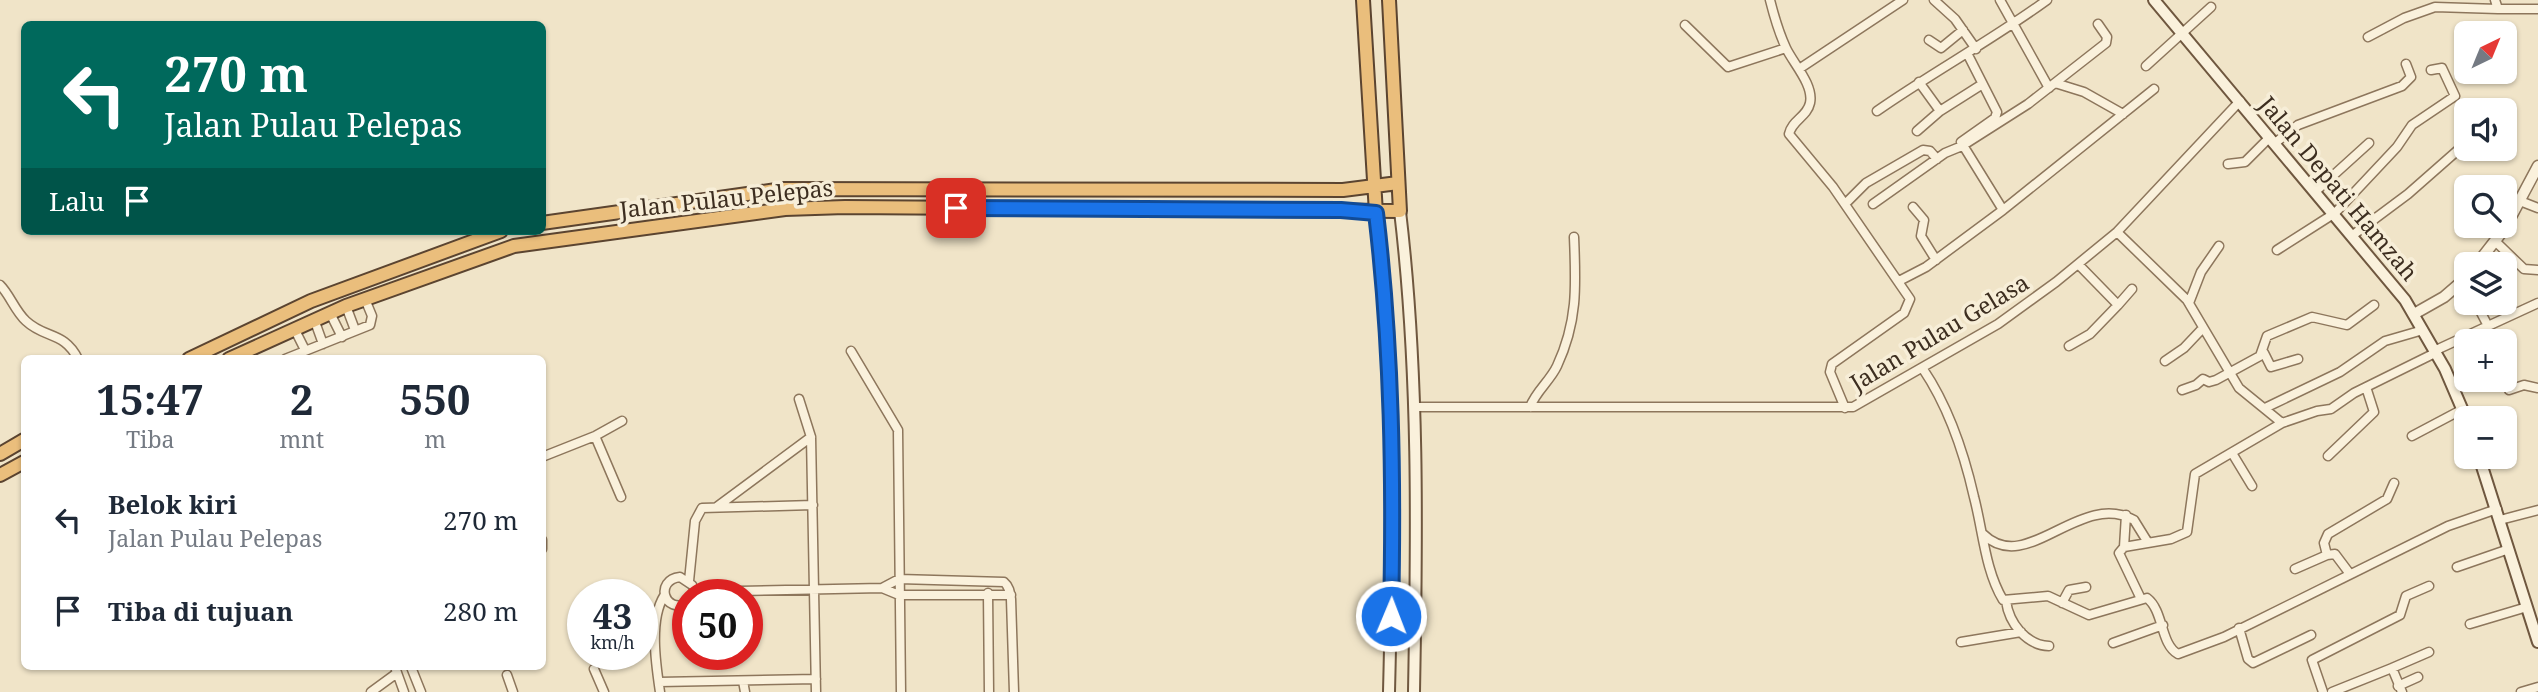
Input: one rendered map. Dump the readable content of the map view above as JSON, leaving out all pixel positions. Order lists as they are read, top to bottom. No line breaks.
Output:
{"streets":{"highway":["Jalan Pulau Pelepas"],"main road":["Jalan Depati Hamzah"],"street":["Jalan Pulau Gelasa"]},"crossings":[["Jalan Depati Hamzah","Jalan Pulau Gelasa"]],"north":"top right","page":{"map_buttons":["+","−"],"turn":["270 m","Jalan Pulau Pelepas"],"then":"Lalu","eta":["15:47","Tiba","2","mnt","550","m"],"list":[{"name":"Belok kiri","note":"Jalan Pulau Pelepas","value":"270 m"},{"name":"Tiba di tujuan","value":"280 m"}],"speed":"43 km/h","limit":"50"}}
